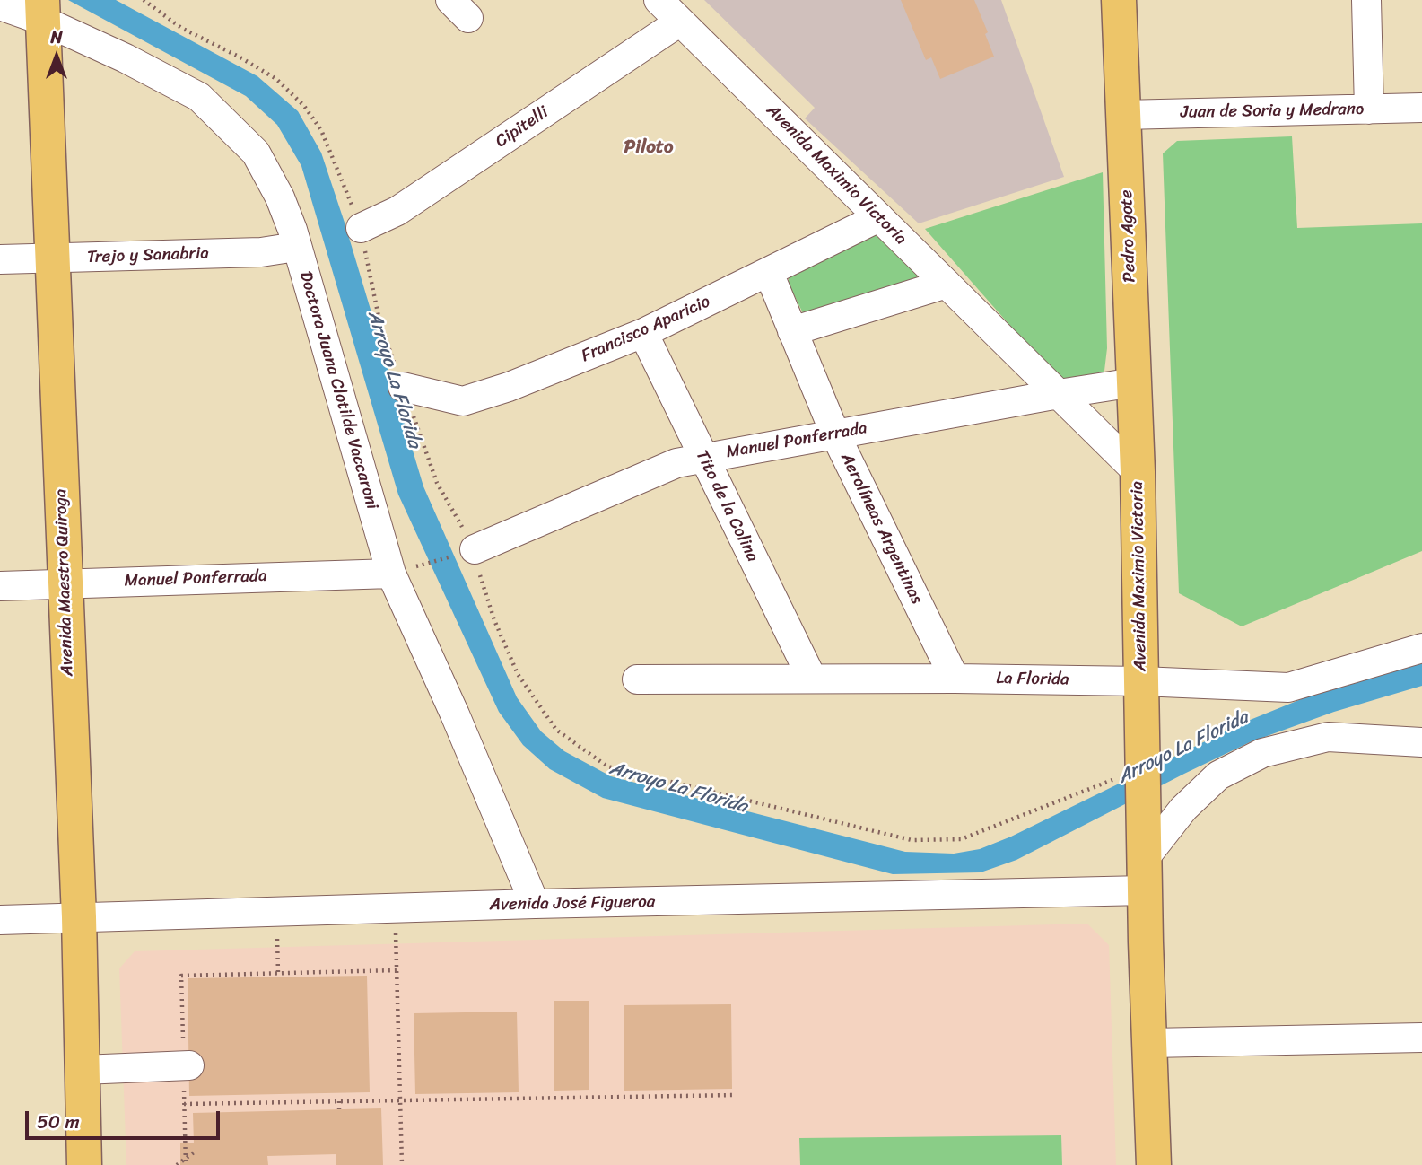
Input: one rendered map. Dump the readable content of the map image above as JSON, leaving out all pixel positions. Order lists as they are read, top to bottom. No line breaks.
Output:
{"streets":{"main road":["Avenida Maximio Victoria","Pedro Agote","Avenida Maestro Quiroga"],"street":["Juan de Soria y Medrano","Cipitelli","Trejo y Sanabria","Francisco Aparicio","Doctora Juana Clotilde Vaccaroni","Manuel Ponferrada","Tito de la Colina","Aerolíneas Argentinas","La Florida","Avenida José Figueroa"]},"crossings":[["Juan de Soria y Medrano","Pedro Agote"],["Cipitelli","Avenida Maximio Victoria"],["Avenida Maximio Victoria","Pedro Agote"],["Avenida Maximio Victoria","Francisco Aparicio"],["Avenida Maximio Victoria","Manuel Ponferrada"],["Avenida Maximio Victoria","La Florida"],["Avenida Maximio Victoria","Avenida José Figueroa"],["Pedro Agote","Manuel Ponferrada"],["Trejo y Sanabria","Doctora Juana Clotilde Vaccaroni"],["Trejo y Sanabria","Avenida Maestro Quiroga"],["Francisco Aparicio","Tito de la Colina"],["Francisco Aparicio","Aerolíneas Argentinas"],["Doctora Juana Clotilde Vaccaroni","Manuel Ponferrada"],["Doctora Juana Clotilde Vaccaroni","Avenida Maestro Quiroga"],["Doctora Juana Clotilde Vaccaroni","Avenida José Figueroa"],["Manuel Ponferrada","Tito de la Colina"],["Manuel Ponferrada","Aerolíneas Argentinas"],["Manuel Ponferrada","Avenida Maestro Quiroga"],["Tito de la Colina","La Florida"],["Aerolíneas Argentinas","La Florida"],["Avenida Maestro Quiroga","Avenida José Figueroa"]],"districts":["Piloto"],"water":["Arroyo La Florida"],"scale_bar":"50 m","north":"top"}
